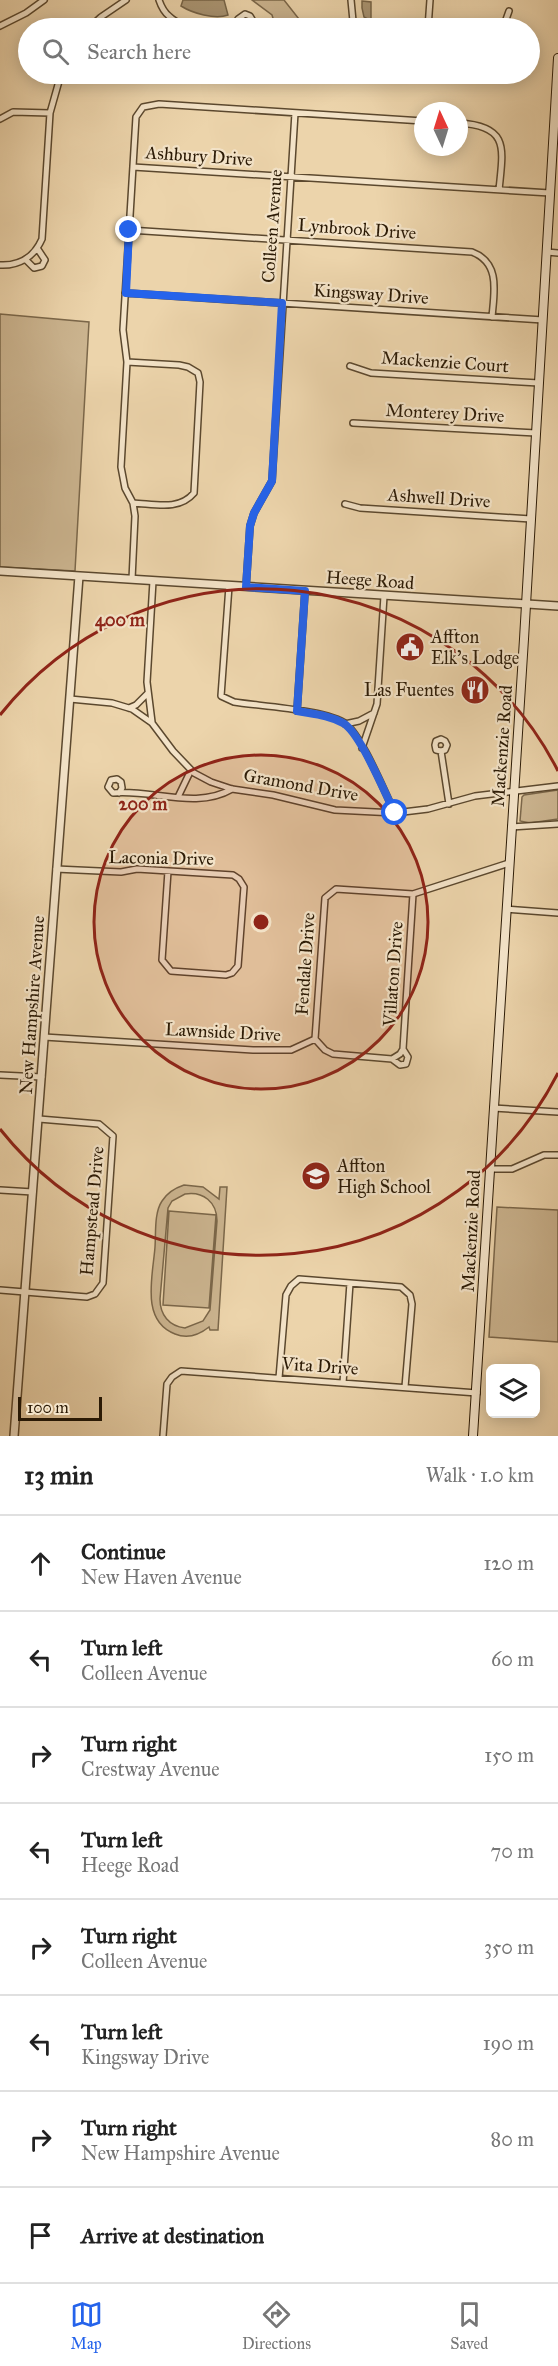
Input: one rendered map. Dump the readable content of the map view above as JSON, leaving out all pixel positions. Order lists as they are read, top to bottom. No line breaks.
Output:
{"streets":{"main road":["Mackenzie Road"],"street":["Ashbury Drive","Colleen Avenue","Lynbrook Drive","Kingsway Drive","Mackenzie Court","Monterey Drive","Ashwell Drive","Heege Road","Gramond Drive","Laconia Drive","Fendale Drive","Villaton Drive","New Hampshire Avenue","Lawnside Drive","Hampstead Drive","Vita Drive"]},"crossings":[["Ashbury Drive","Colleen Avenue"],["Ashbury Drive","Mackenzie Road"],["Colleen Avenue","Lynbrook Drive"],["Colleen Avenue","Kingsway Drive"],["Colleen Avenue","Heege Road"],["Lynbrook Drive","Kingsway Drive"],["Kingsway Drive","Mackenzie Road"],["Mackenzie Court","Mackenzie Road"],["Monterey Drive","Mackenzie Road"],["Ashwell Drive","Mackenzie Road"],["Heege Road","Mackenzie Road"],["Heege Road","New Hampshire Avenue"],["Mackenzie Road","Gramond Drive"],["Mackenzie Road","Vita Drive"],["Gramond Drive","New Hampshire Avenue"],["Laconia Drive","New Hampshire Avenue"],["Fendale Drive","Villaton Drive"],["Fendale Drive","Lawnside Drive"],["New Hampshire Avenue","Lawnside Drive"],["New Hampshire Avenue","Hampstead Drive"]],"places":{"public building":["Affton Elk's Lodge"],"restaurant":["Las Fuentes"],"school or university":["Affton High School"]},"scale_bar":"100 m","north":"top","page":{"search":"Search here","scale":"100 m","heading":["13 min","Walk · 1.0 km"],"list":[["Continue","New Haven Avenue","120 m"],["Turn left","Colleen Avenue","60 m"],["Turn right","Crestway Avenue","150 m"],["Turn left","Heege Road","70 m"],["Turn right","Colleen Avenue","350 m"],["Turn left","Kingsway Drive","190 m"],["Turn right","New Hampshire Avenue","80 m"],"Arrive at destination"],"nav":["Map","Directions","Saved"]},"rings":["400 m","200 m"]}
